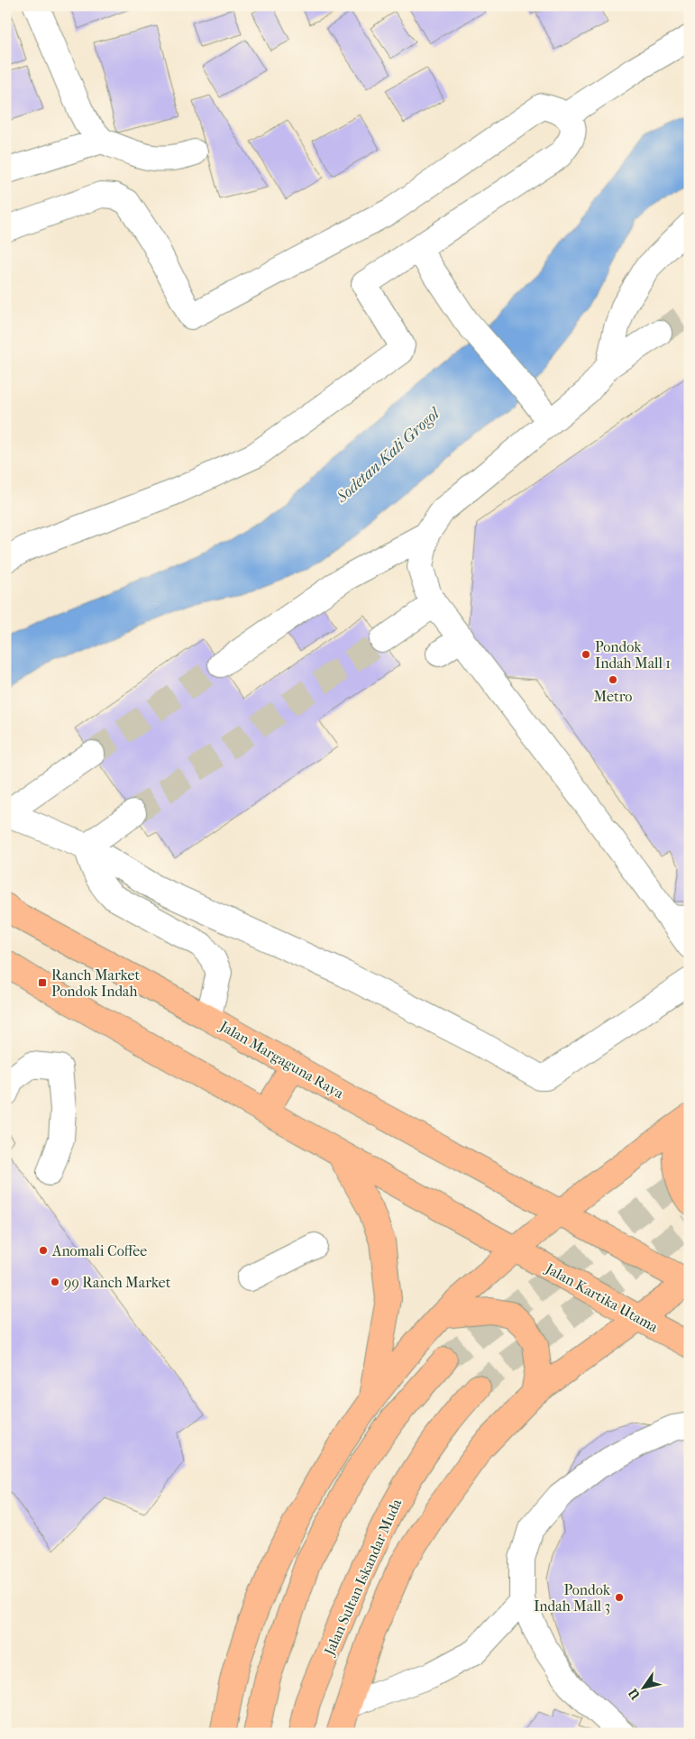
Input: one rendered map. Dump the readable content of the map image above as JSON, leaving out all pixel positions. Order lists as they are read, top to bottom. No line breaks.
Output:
{"streets":{"main road":["Jalan Margaguna Raya","Jalan Kartika Utama","Jalan Sultan Iskandar Muda"]},"water":["Sodetan Kali Grogol"],"places":{"other":["Pondok Indah Mall 1","Metro","Anomali Coffee","99 Ranch Market","Pondok Indah Mall 3"],"transit":["Ranch Market Pondok Indah"]},"north":"bottom left"}
